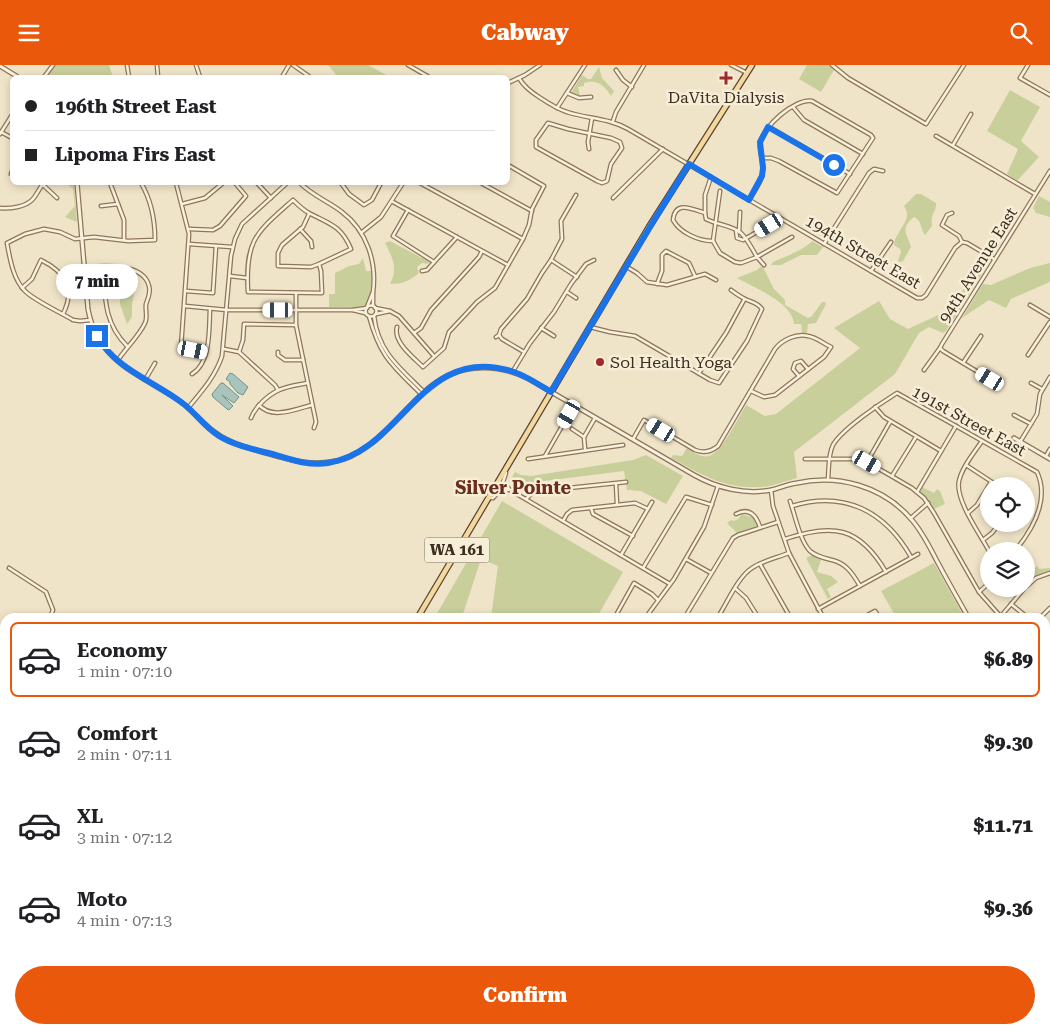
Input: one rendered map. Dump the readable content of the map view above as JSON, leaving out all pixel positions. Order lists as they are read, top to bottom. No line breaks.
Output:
{"streets":{"main road":["WA 161"],"street":["194th Street East","94th Avenue East","191st Street East"]},"crossings":[["194th Street East","WA 161"]],"districts":["Silver Pointe"],"places":{"health":["DaVita Dialysis"],"other":["Sol Health Yoga"]},"page":{"header":"Cabway","banner":["196th Street East","Lipoma Firs East"],"bubble":"7 min","list":[{"name":"Economy","note":"1 min · 07:10","value":"$6.89"},{"name":"Comfort","note":"2 min · 07:11","value":"$9.30"},{"name":"XL","note":"3 min · 07:12","value":"$11.71"},{"name":"Moto","note":"4 min · 07:13","value":"$9.36"}],"buttons":"Confirm"}}
